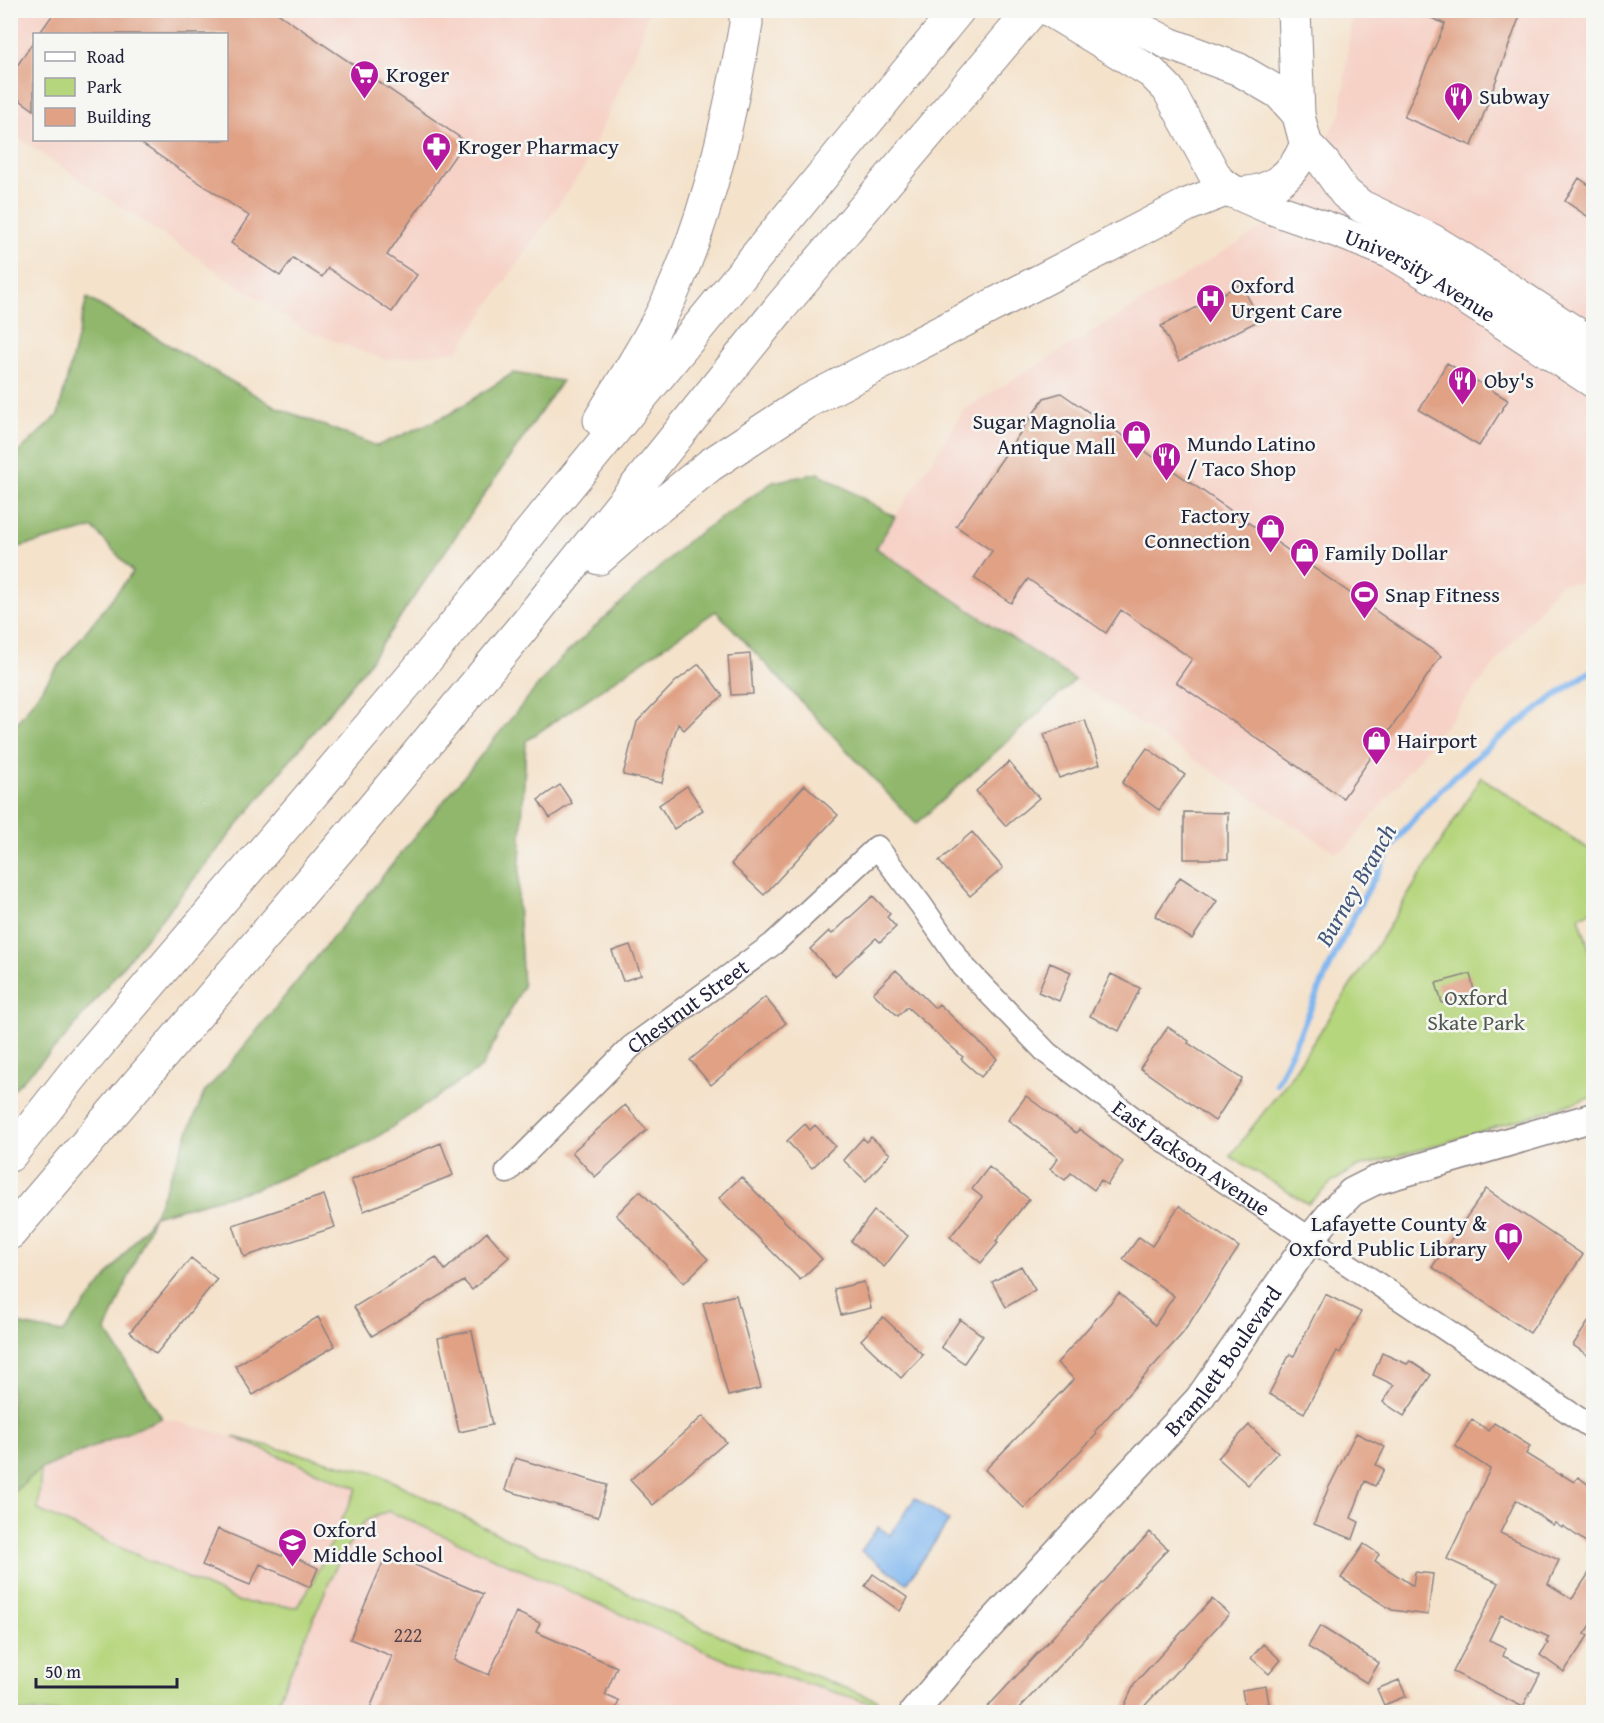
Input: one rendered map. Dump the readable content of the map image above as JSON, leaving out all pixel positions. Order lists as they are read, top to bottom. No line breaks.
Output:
{"streets":{"main road":["University Avenue"],"street":["Chestnut Street","East Jackson Avenue","Bramlett Boulevard"]},"crossings":[["Chestnut Street","East Jackson Avenue"],["East Jackson Avenue","Bramlett Boulevard"]],"water":["Burney Branch"],"parks":["Oxford Skate Park"],"places":{"supermarket":["Kroger"],"restaurant":["Subway","Oby's","Mundo Latino / Taco Shop"],"pharmacy":["Kroger Pharmacy"],"hospital":["Oxford Urgent Care"],"shop":["Sugar Magnolia Antique Mall","Factory Connection","Family Dollar","Hairport"],"sports":["Snap Fitness"],"library":["Lafayette County & Oxford Public Library"],"school or university":["Oxford Middle School"]},"house_numbers":["222"],"legend":["Road","Park","Building"],"scale_bar":"50 m"}
